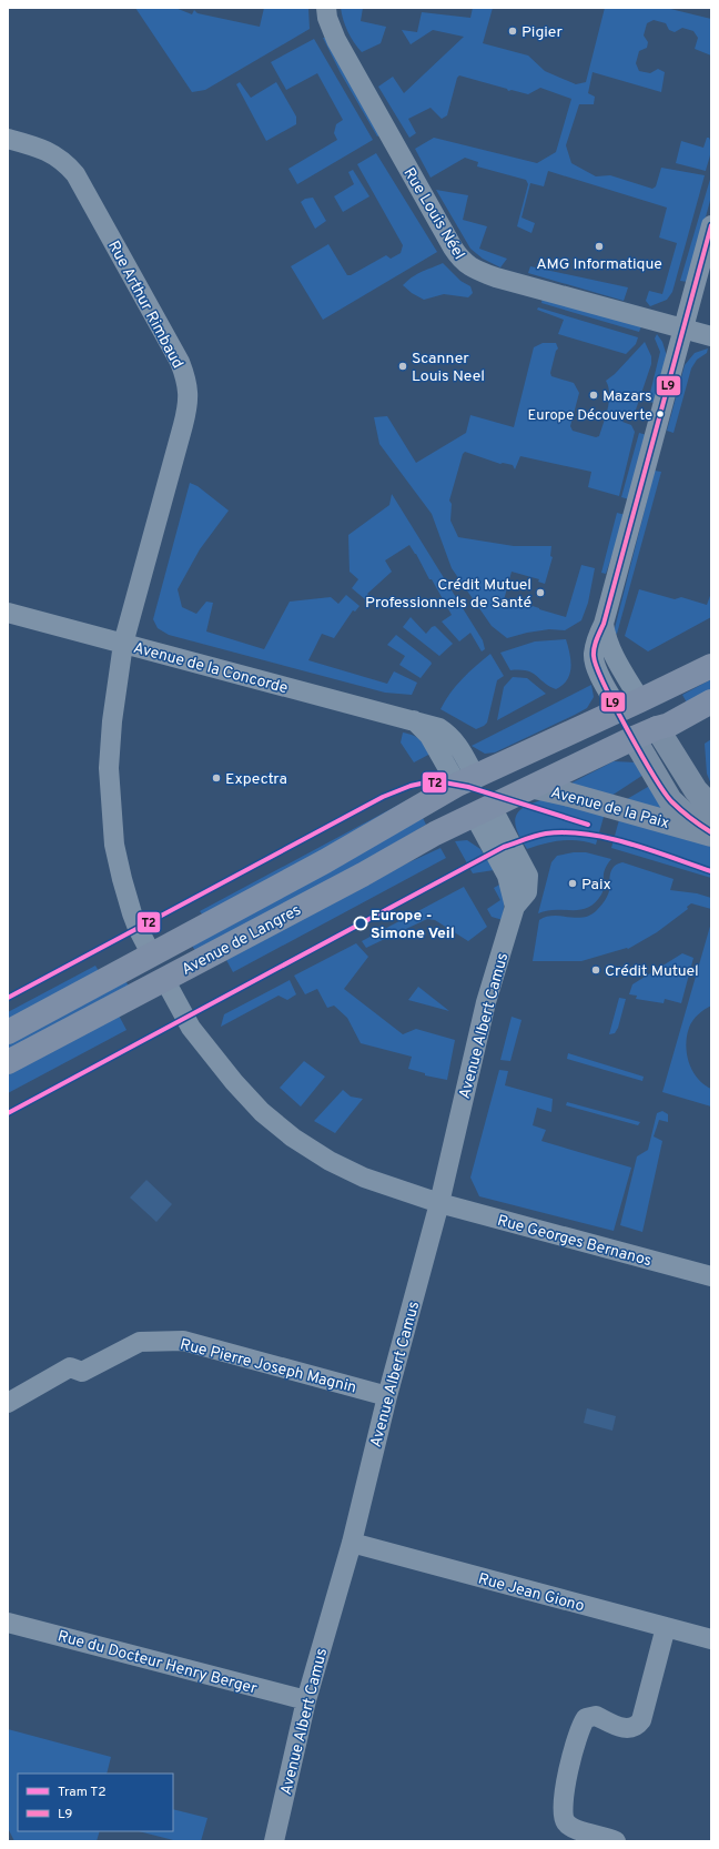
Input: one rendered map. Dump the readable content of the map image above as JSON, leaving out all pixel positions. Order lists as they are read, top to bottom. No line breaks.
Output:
{"streets":{"main road":["Avenue de Langres"],"street":["Rue Louis Néel","Rue Arthur Rimbaud","Avenue de la Concorde","Avenue de la Paix","Avenue Albert Camus","Rue Georges Bernanos","Rue Pierre Joseph Magnin","Rue Jean Giono","Rue du Docteur Henry Berger"]},"crossings":[["Rue Arthur Rimbaud","Avenue de la Concorde"],["Rue Arthur Rimbaud","Avenue de Langres"],["Avenue de la Concorde","Avenue de Langres"],["Avenue de la Paix","Avenue de Langres"],["Avenue de Langres","Avenue Albert Camus"],["Avenue de Langres","Rue Georges Bernanos"],["Avenue Albert Camus","Rue Georges Bernanos"],["Avenue Albert Camus","Rue Pierre Joseph Magnin"],["Avenue Albert Camus","Rue Jean Giono"],["Avenue Albert Camus","Rue du Docteur Henry Berger"]],"places":["Pigier","AMG Informatique","Scanner Louis Neel","Mazars","Europe Découverte","Crédit Mutuel Professionnels de Santé","Expectra","Paix","Europe - Simone Veil","Crédit Mutuel"],"lines":["transit line L9","tram line T2"],"legend":["Tram T2","L9"]}
